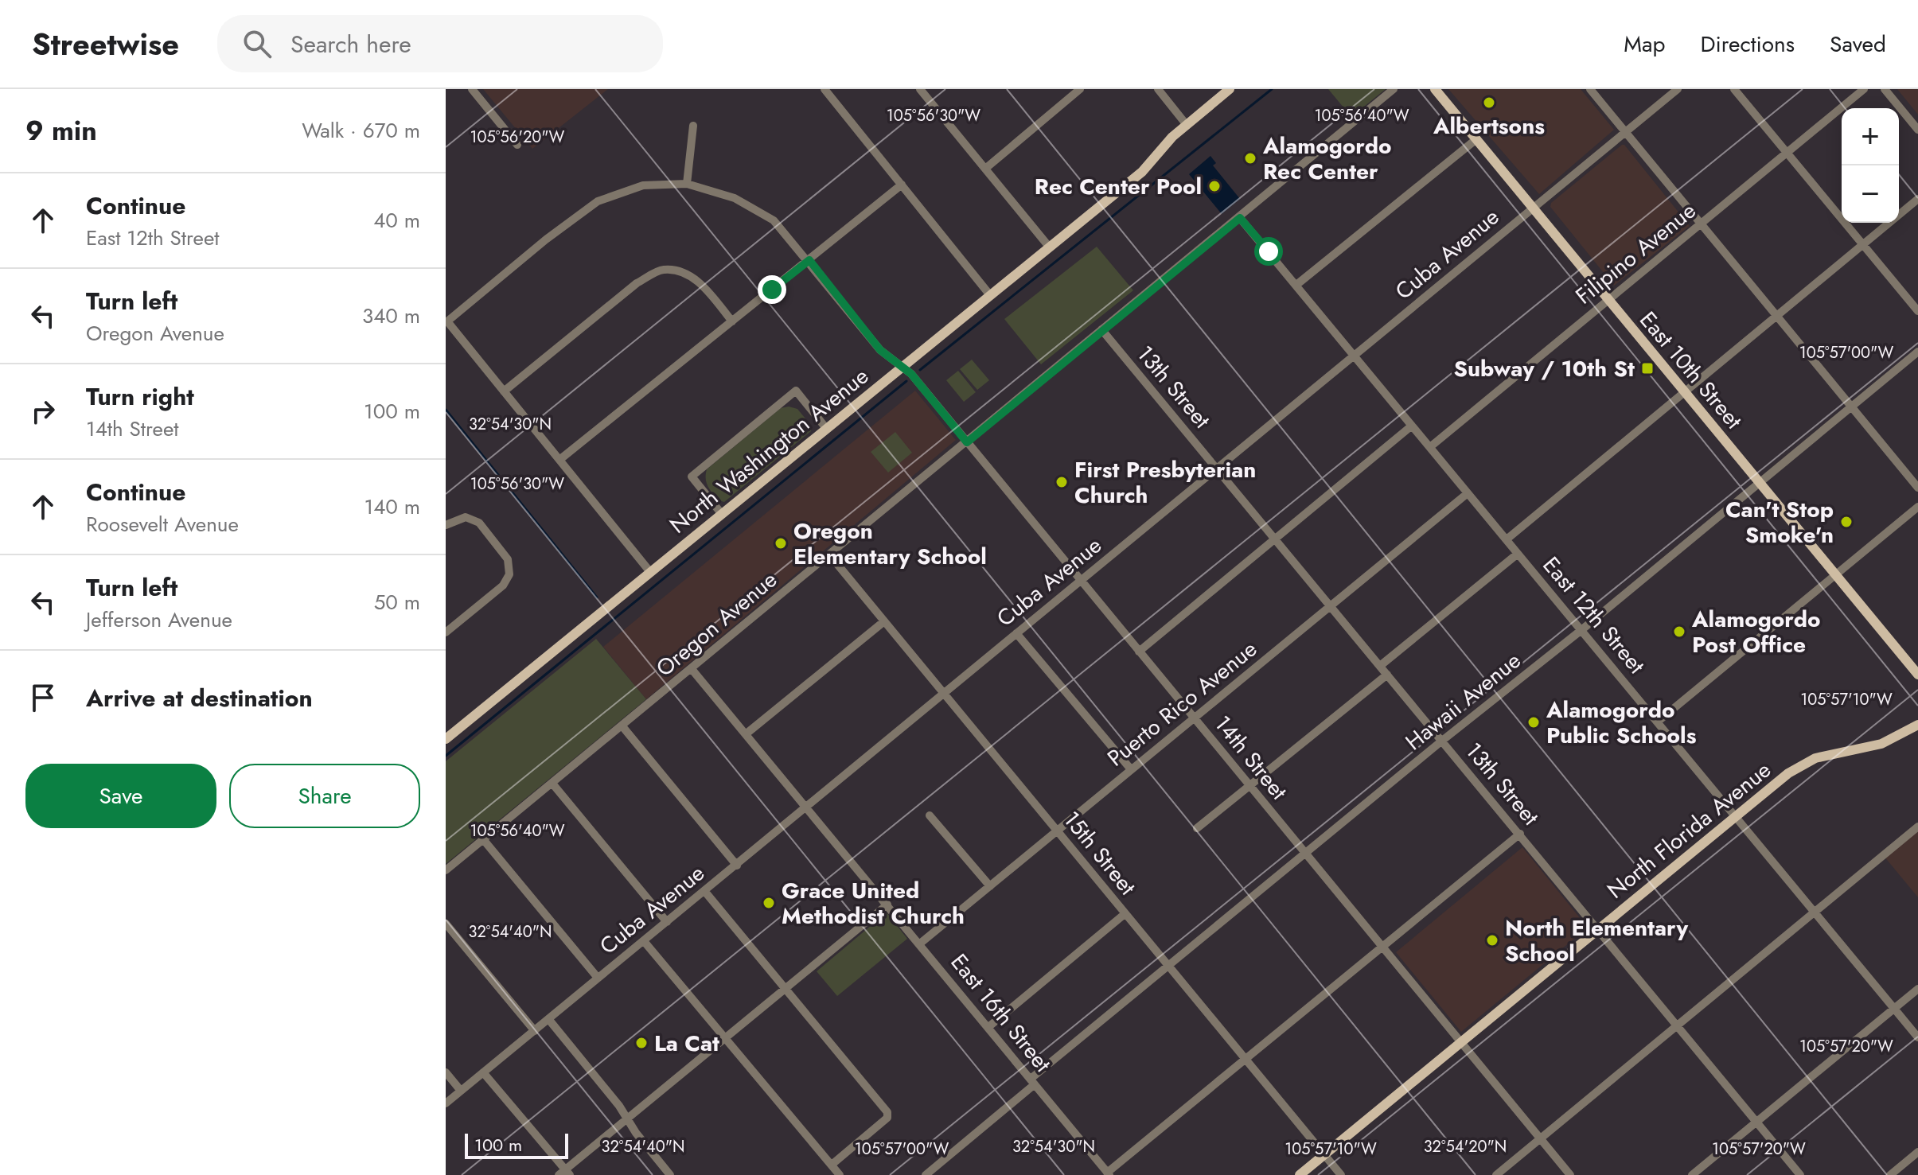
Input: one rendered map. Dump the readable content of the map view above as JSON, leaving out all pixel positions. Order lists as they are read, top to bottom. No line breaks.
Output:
{"streets":{"main road":["East 10th Street","North Washington Avenue","North Florida Avenue"],"street":["Filipino Avenue","Cuba Avenue","13th Street","East 12th Street","Oregon Avenue","Hawaii Avenue","Puerto Rico Avenue","14th Street","15th Street","East 16th Street"]},"crossings":[["Filipino Avenue","East 10th Street"],["Filipino Avenue","East 12th Street"],["Cuba Avenue","East 10th Street"],["Cuba Avenue","13th Street"],["Cuba Avenue","East 12th Street"],["Cuba Avenue","14th Street"],["Cuba Avenue","15th Street"],["Cuba Avenue","East 16th Street"],["East 10th Street","Hawaii Avenue"],["13th Street","Oregon Avenue"],["13th Street","Hawaii Avenue"],["13th Street","Puerto Rico Avenue"],["13th Street","North Florida Avenue"],["North Washington Avenue","14th Street"],["East 12th Street","Oregon Avenue"],["East 12th Street","Hawaii Avenue"],["East 12th Street","Puerto Rico Avenue"],["East 12th Street","North Florida Avenue"],["Oregon Avenue","14th Street"],["Oregon Avenue","15th Street"],["Oregon Avenue","East 16th Street"],["Hawaii Avenue","14th Street"],["Hawaii Avenue","15th Street"],["Hawaii Avenue","East 16th Street"],["Puerto Rico Avenue","14th Street"],["Puerto Rico Avenue","15th Street"],["Puerto Rico Avenue","East 16th Street"],["14th Street","North Florida Avenue"],["North Florida Avenue","15th Street"]],"places":{"other":["Albertsons","Alamogordo Rec Center","Rec Center Pool","First Presbyterian Church","Can't Stop Smoke'n","Oregon Elementary School","Alamogordo Post Office","Alamogordo Public Schools","Grace United Methodist Church","North Elementary School","La Cat"],"transit":["Subway / 10th St"]},"scale_bar":"100 m","page":{"header":"Streetwise","search":"Search here","nav":["Map","Directions","Saved"],"heading":["9 min","Walk · 670 m"],"map_buttons":["+","−"],"list":[["Continue","East 12th Street","40 m"],["Turn left","Oregon Avenue","340 m"],["Turn right","14th Street","100 m"],["Continue","Roosevelt Avenue","140 m"],["Turn left","Jefferson Avenue","50 m"],"Arrive at destination"],"buttons":["Save","Share"],"scale":"100 m"},"coordinates":["105°56'30\"W","105°56'40\"W","105°56'20\"W","105°57'00\"W","32°54'30\"N","105°57'10\"W","32°54'40\"N","105°57'20\"W","32°54'20\"N"]}
